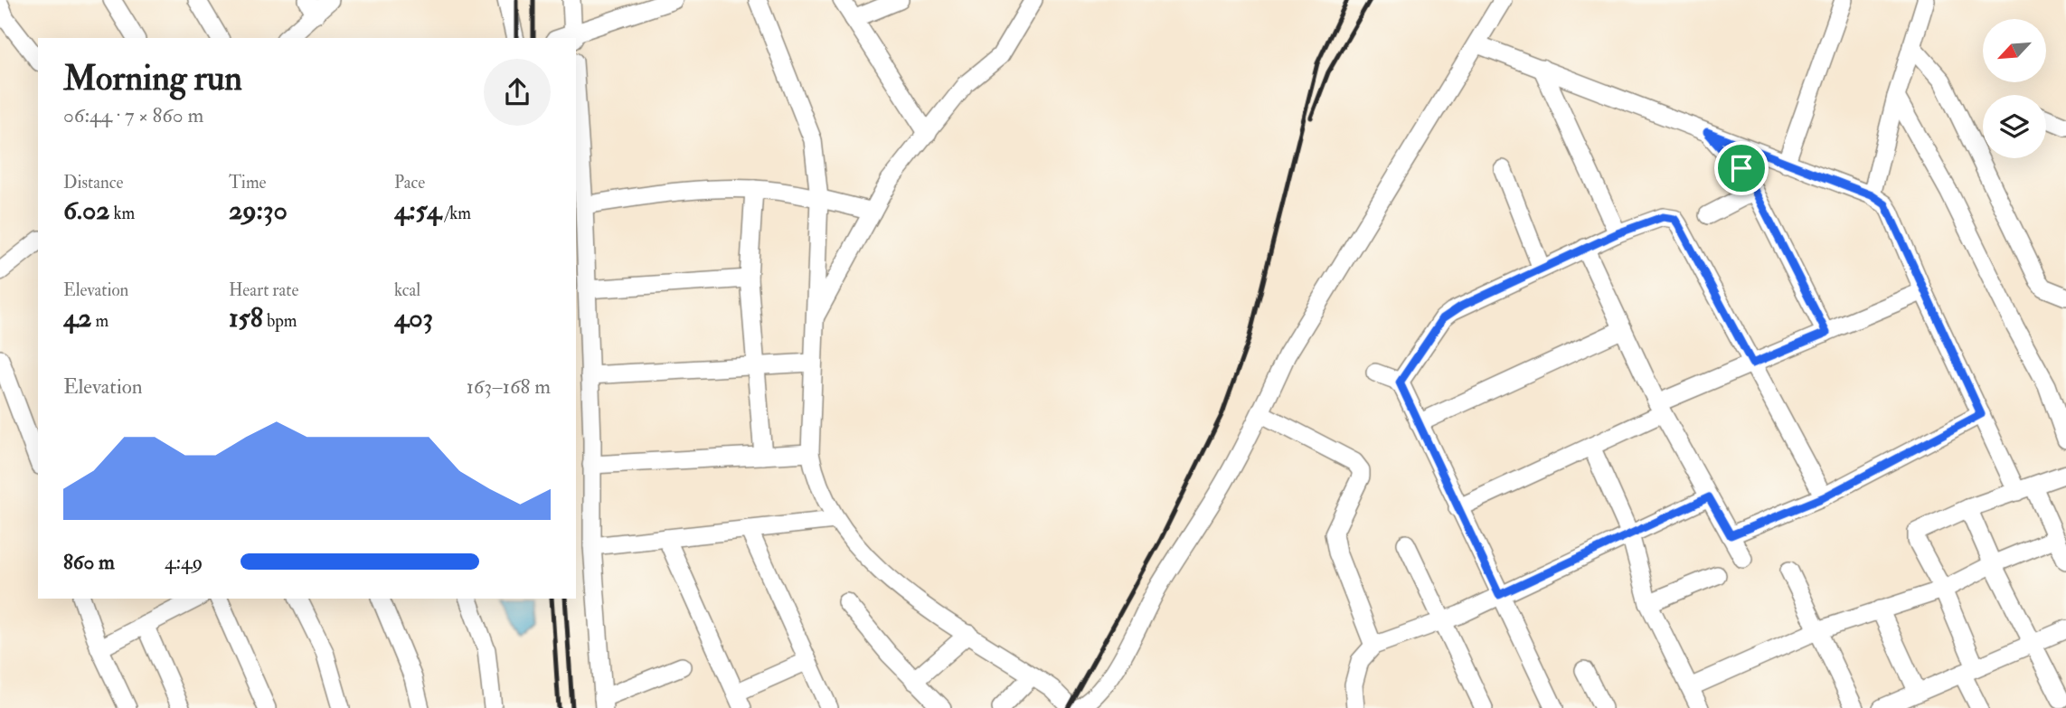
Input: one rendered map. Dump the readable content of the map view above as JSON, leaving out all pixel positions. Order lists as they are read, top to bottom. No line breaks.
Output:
{"north":"bottom left","page":{"heading":["Morning run","06:44 · 7 × 860 m"],"stats":[["Distance","6.02 km"],["Time","29:30"],["Pace","4:54 /km"],["Elevation","42 m"],["Heart rate","158 bpm"],["kcal","403"]],"chart":["Elevation","163–168 m"],"list":[{"name":"860 m","note":"4:49"}]}}
